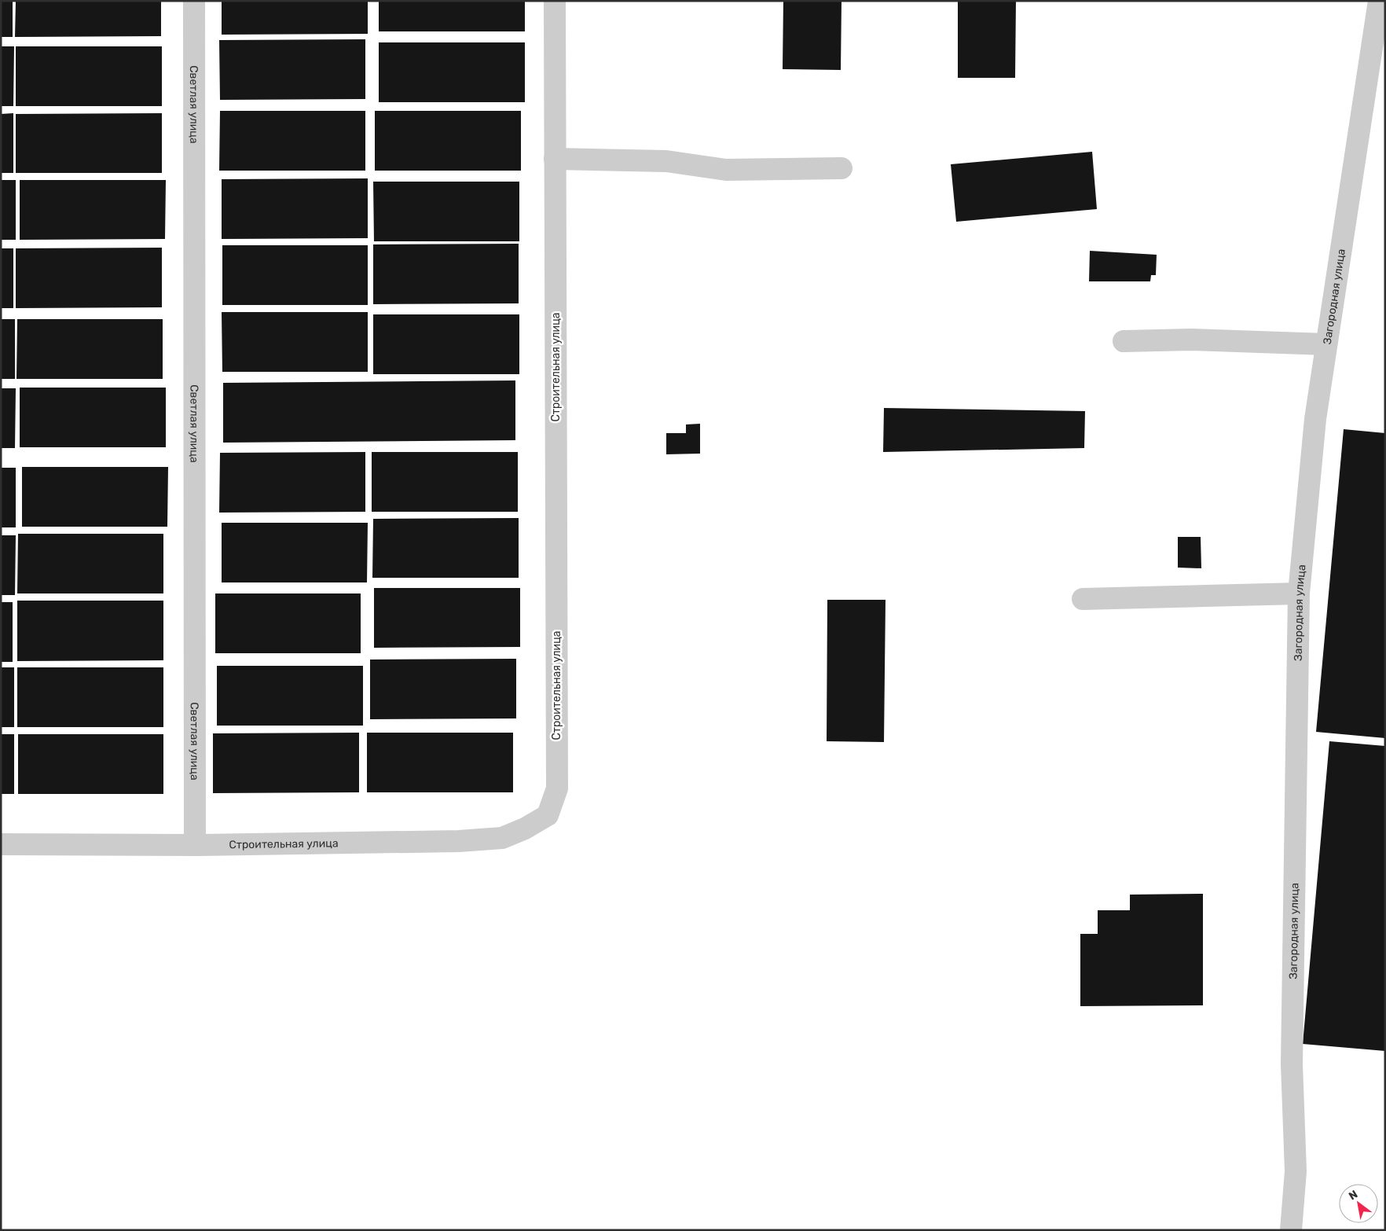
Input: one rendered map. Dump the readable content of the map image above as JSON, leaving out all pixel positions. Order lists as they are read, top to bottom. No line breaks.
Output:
{"streets":{"street":["Светлая улица","Загородная улица","Строительная улица"]},"crossings":[["Светлая улица","Строительная улица"]],"north":"top left"}
